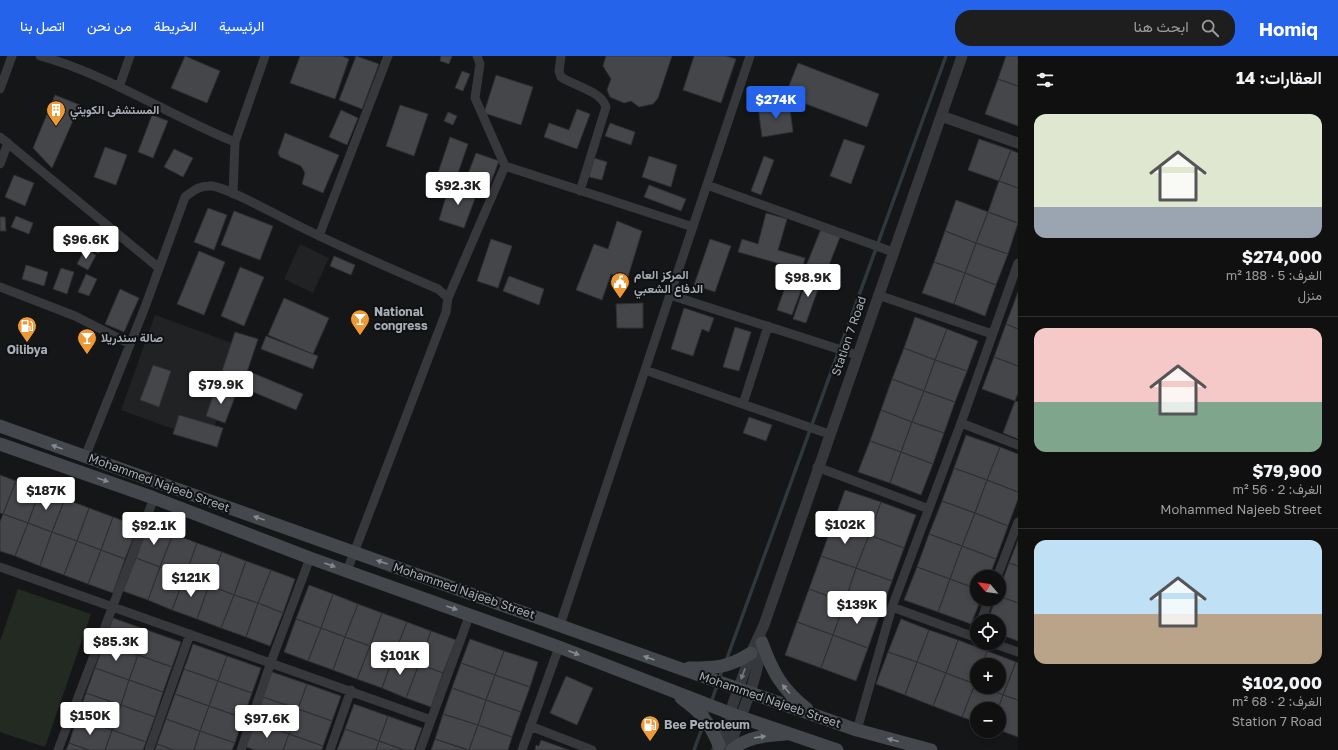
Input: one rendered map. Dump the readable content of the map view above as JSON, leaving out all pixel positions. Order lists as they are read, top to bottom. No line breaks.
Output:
{"streets":{"main road":["Mohammed Najeeb Street"],"street":["Station 7 Road"]},"crossings":[["Station 7 Road","Mohammed Najeeb Street"]],"places":{"building":["المستشفى الكويتي"],"public building":["المركز العام الدفاع الشعبي"],"bar":["National congress","صالة سندريلا"],"fuel station":["Oilibya","Bee Petroleum"]},"north":"top left","page":{"header":"Homiq","search":"ابحث هنا","nav":["الرئيسية","الخريطة","من نحن","اتصل بنا"],"heading":"العقارات: 14","price":["$274K","$92.3K","$96.6K","$98.9K","$79.9K","$187K","$102K","$92.1K","$121K","$139K","$85.3K","$101K","$150K","$97.6K"],"list":[{"name":"$274,000","note":"الغرف: 5 · 188 m² · منزل"},{"name":"$79,900","note":"الغرف: 2 · 56 m² · Mohammed Najeeb Street"},{"name":"$102,000","note":"الغرف: 2 · 68 m² · Station 7 Road"}],"map_buttons":["+","−"]}}
